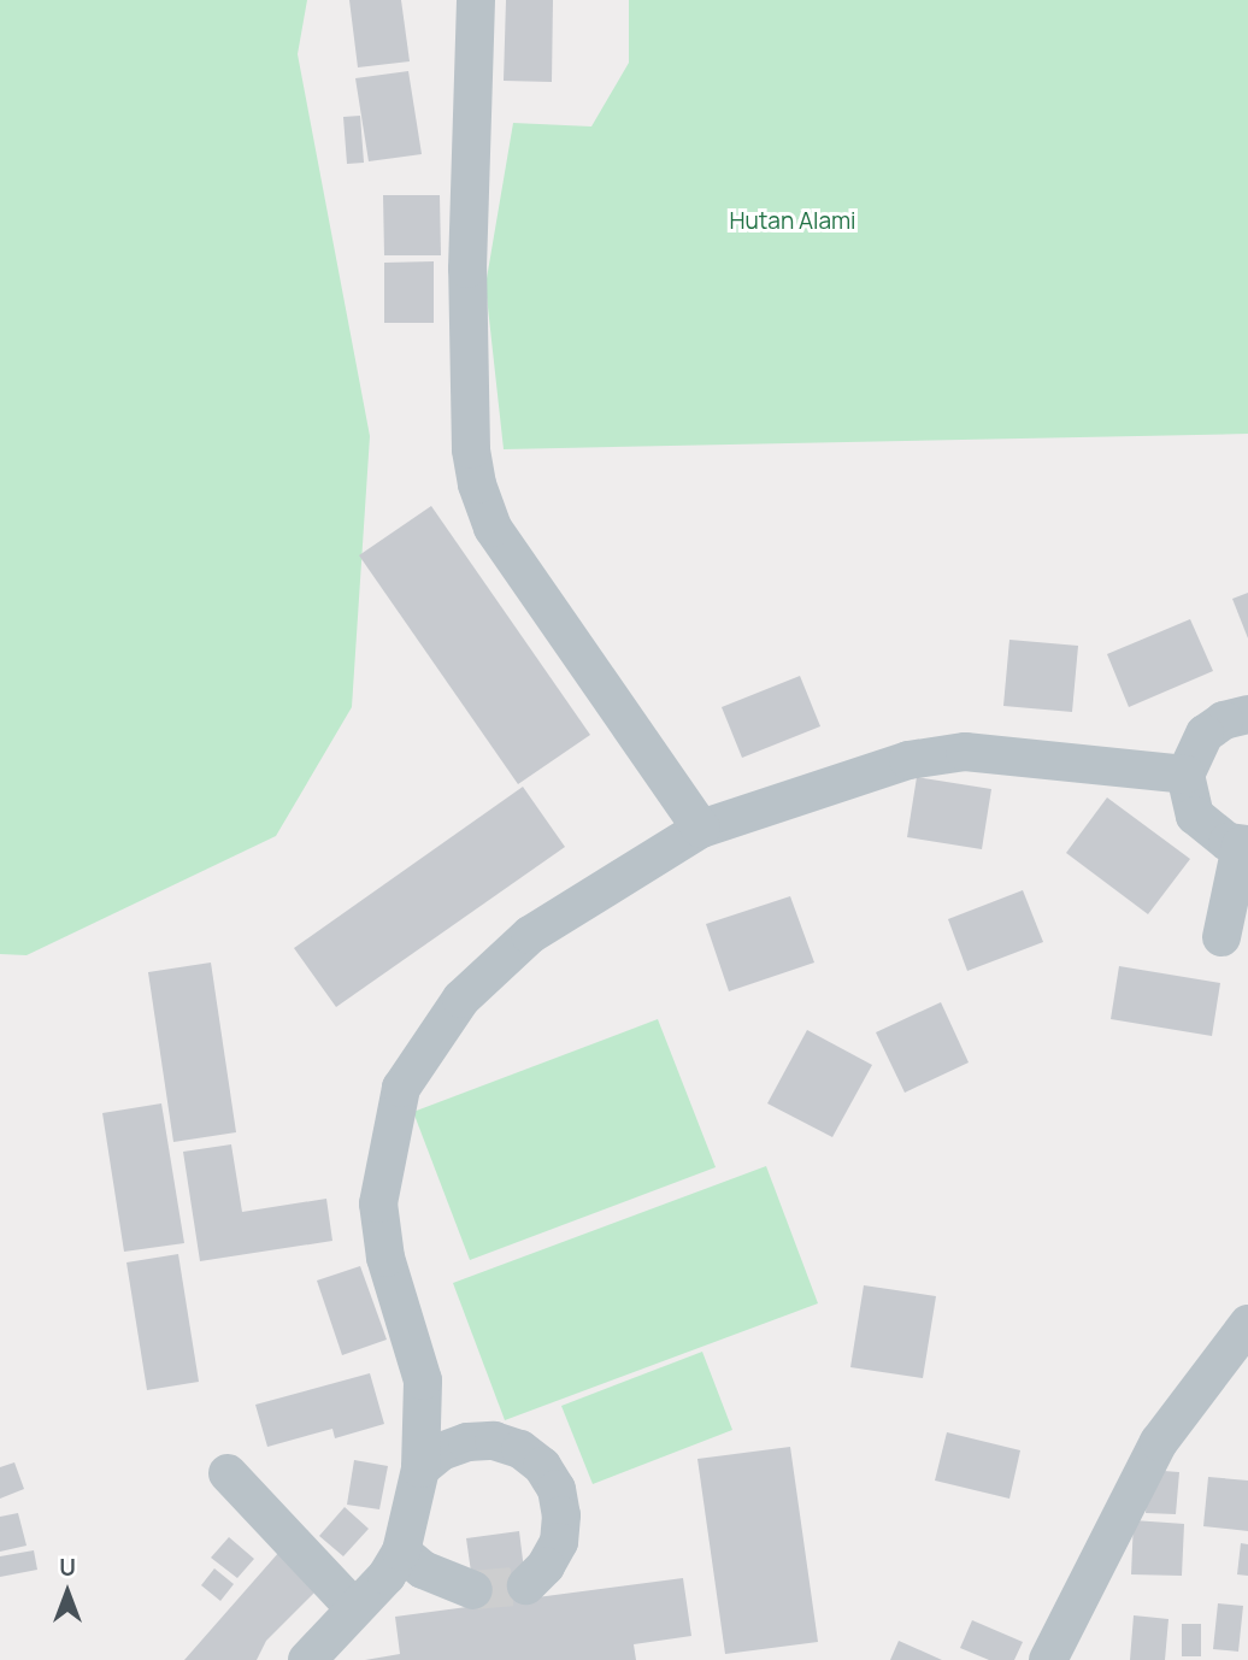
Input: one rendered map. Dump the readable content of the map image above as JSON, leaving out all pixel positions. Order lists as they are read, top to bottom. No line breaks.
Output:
{"parks":["Hutan Alami"],"north":"top"}
